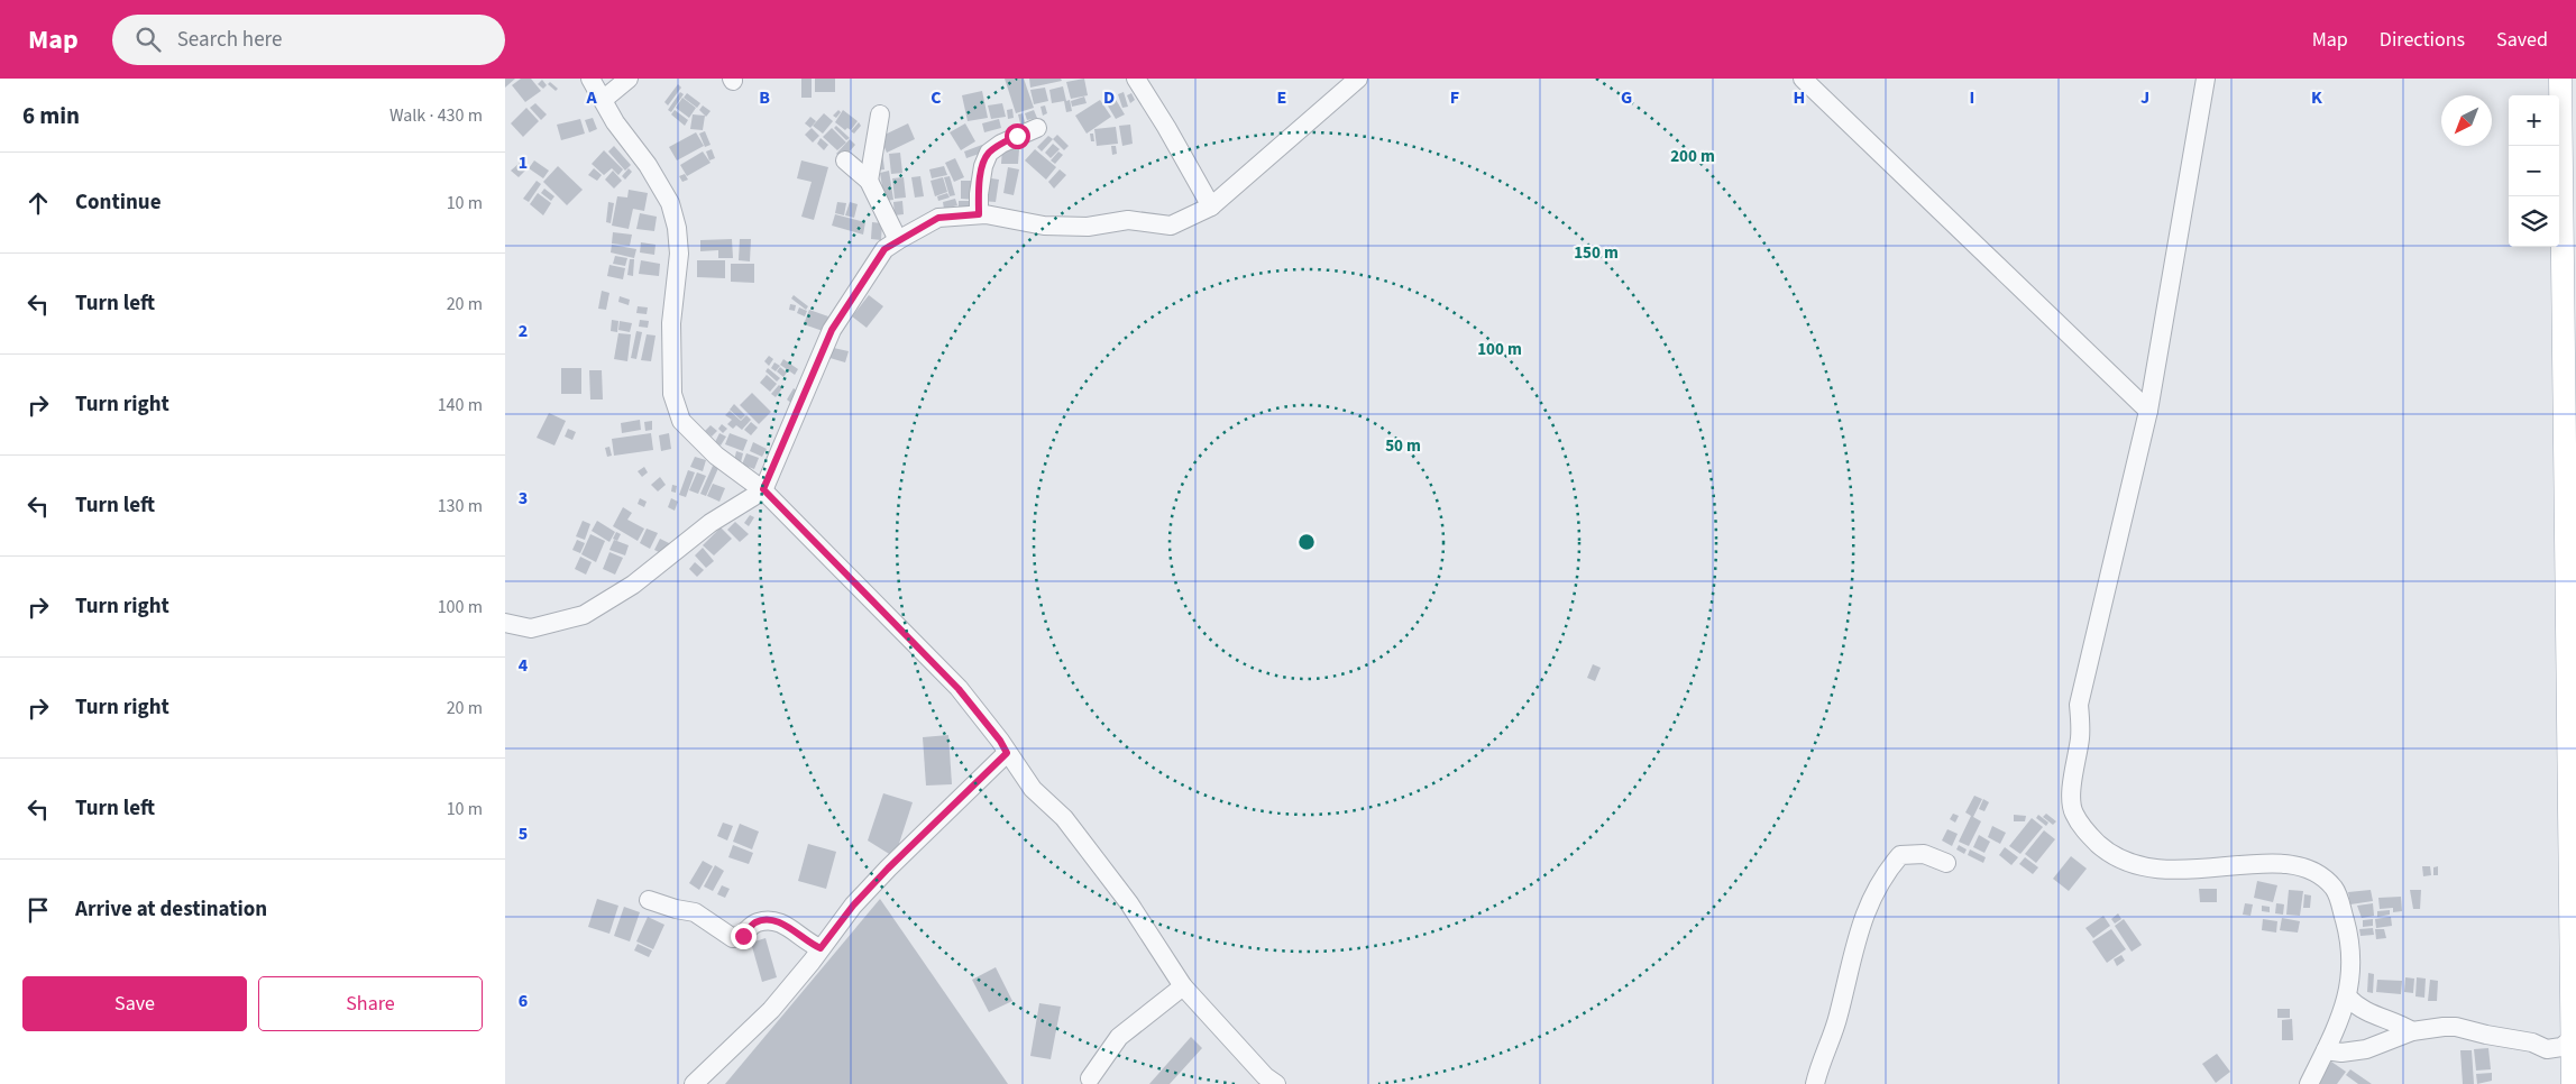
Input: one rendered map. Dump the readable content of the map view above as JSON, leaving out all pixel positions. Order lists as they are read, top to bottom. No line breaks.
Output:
{"north":"bottom left","page":{"header":"Map","search":"Search here","nav":["Map","Directions","Saved"],"heading":["6 min","Walk · 430 m"],"map_buttons":["+","−"],"list":[["Continue","10 m"],["Turn left","20 m"],["Turn right","140 m"],["Turn left","130 m"],["Turn right","100 m"],["Turn right","20 m"],["Turn left","10 m"],"Arrive at destination"],"buttons":["Save","Share"]},"grid":{"columns":["A","B","C","D","E","F","G","H","I","J","K"],"rows":["1","2","3","4","5","6"]},"rings":["200 m","150 m","100 m","50 m"]}
